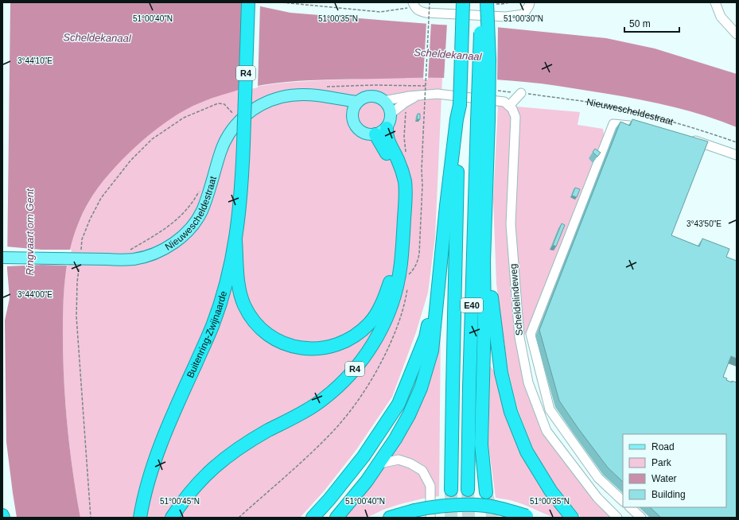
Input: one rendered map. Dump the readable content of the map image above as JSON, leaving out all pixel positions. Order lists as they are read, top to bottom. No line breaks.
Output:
{"streets":{"highway":["R4","E40","Buitenring-Zwijnaarde"],"main road":["Nieuwescheldestraat"],"street":["Scheldelindeweg"]},"crossings":[["R4","Nieuwescheldestraat"],["R4","Buitenring-Zwijnaarde"],["Nieuwescheldestraat","E40"]],"water":["Scheldekanaal","Ringvaart om Gent"],"legend":["Road","Park","Water","Building"],"scale_bar":"50 m","coordinates":["51°00'40\"N","51°00'35\"N","51°00'30\"N","3°44'10\"E","3°43'50\"E","3°44'00\"E","51°00'45\"N"]}
